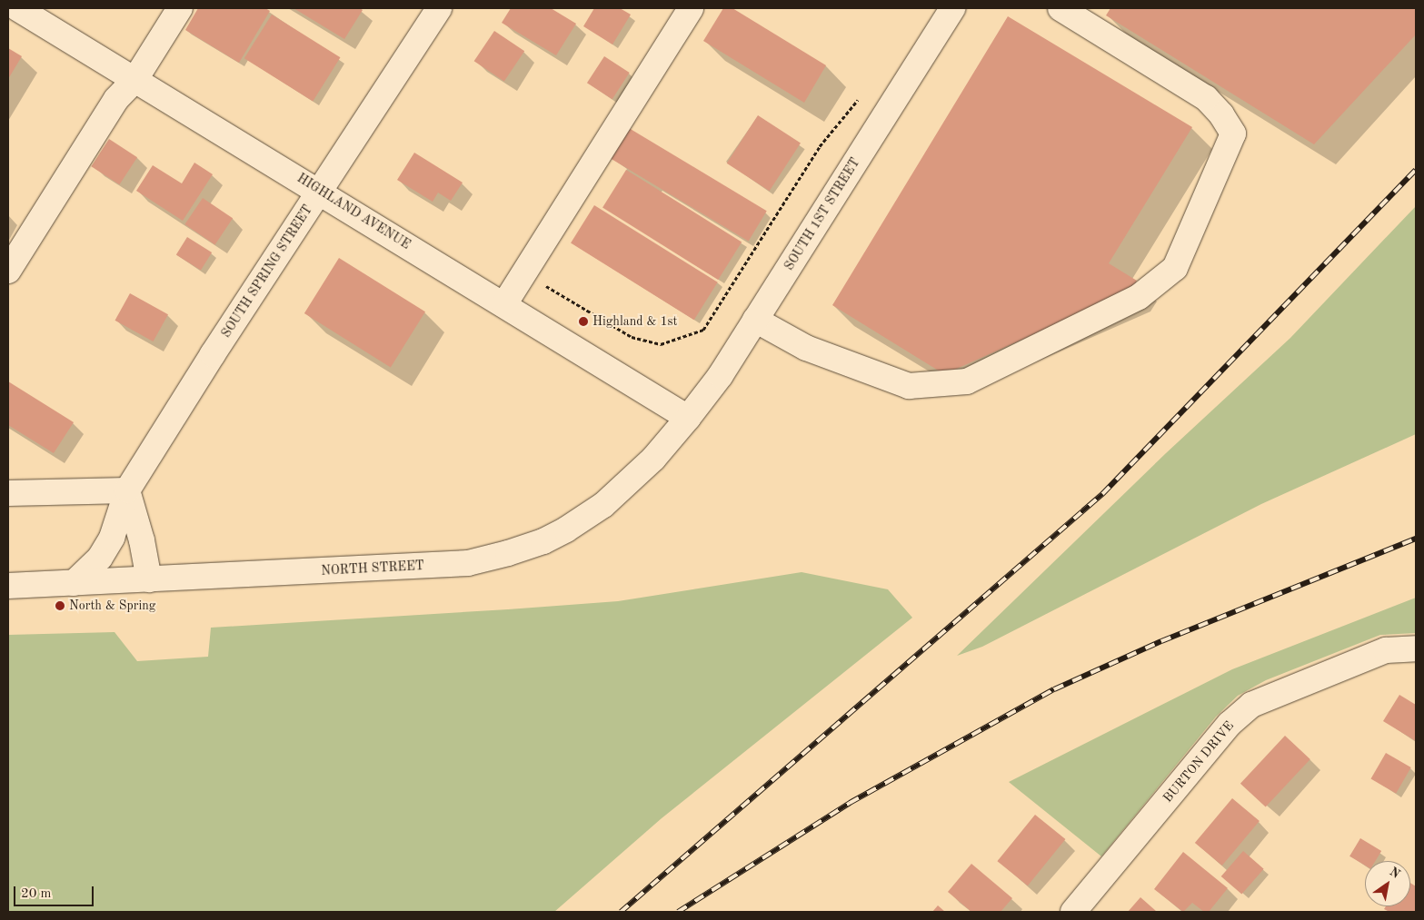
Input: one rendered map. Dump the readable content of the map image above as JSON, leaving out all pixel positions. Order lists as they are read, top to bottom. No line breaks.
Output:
{"streets":{"street":["HIGHLAND AVENUE","SOUTH 1ST STREET","SOUTH SPRING STREET","NORTH STREET","BURTON DRIVE"]},"crossings":[["HIGHLAND AVENUE","SOUTH 1ST STREET"],["HIGHLAND AVENUE","SOUTH SPRING STREET"],["HIGHLAND AVENUE","NORTH STREET"],["SOUTH 1ST STREET","NORTH STREET"],["SOUTH SPRING STREET","NORTH STREET"]],"places":["Highland & 1st","North & Spring"],"scale_bar":"20 m","north":"top right"}
